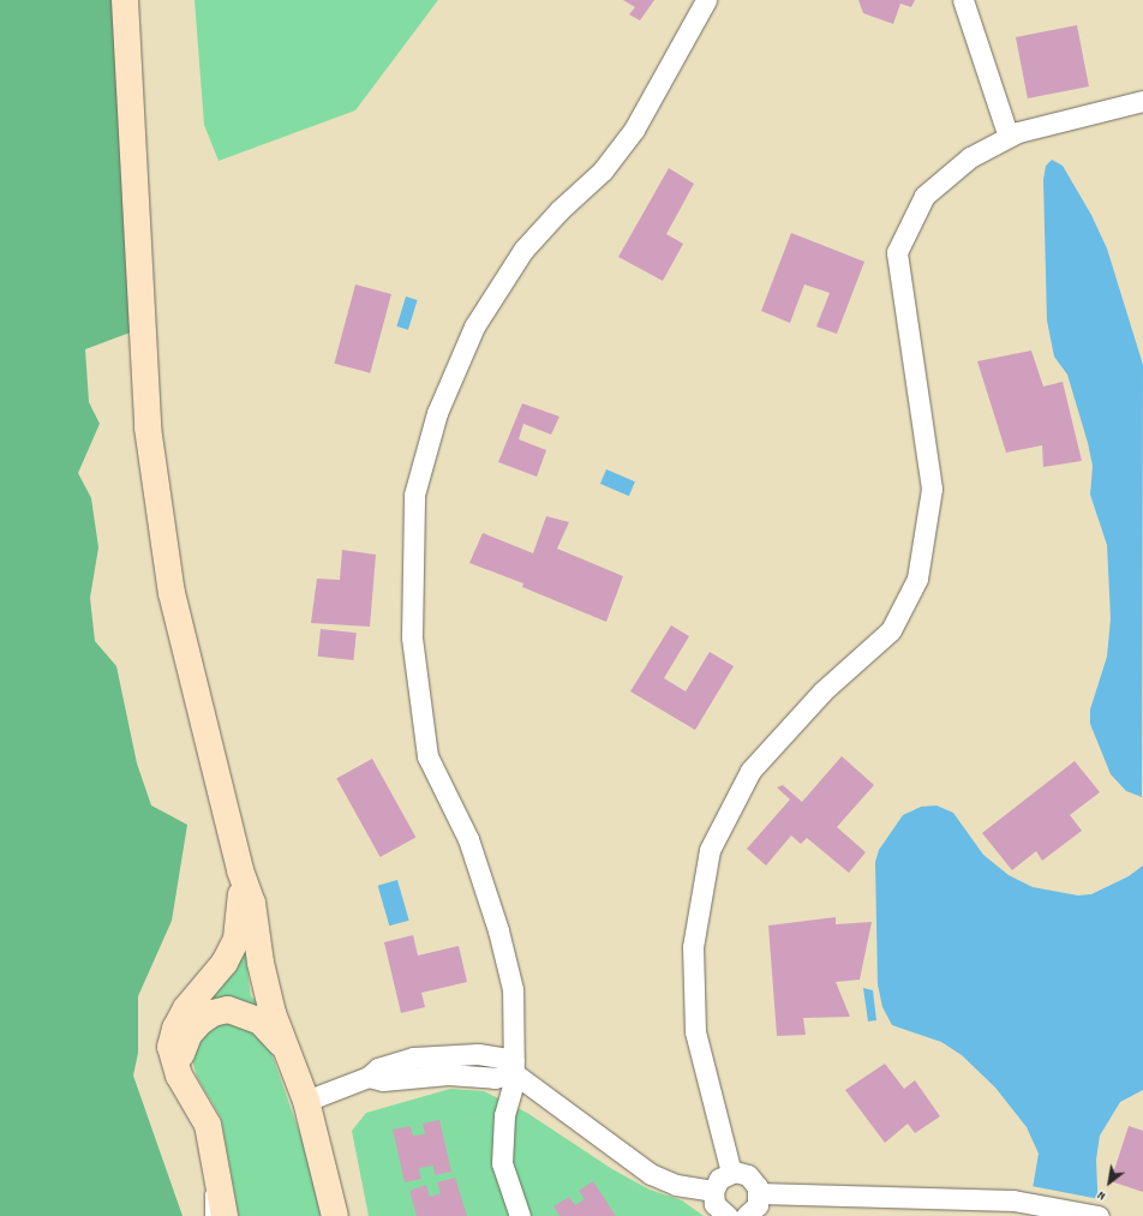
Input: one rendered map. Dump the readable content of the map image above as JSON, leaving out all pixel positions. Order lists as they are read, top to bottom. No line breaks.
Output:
{"north":"bottom left"}
